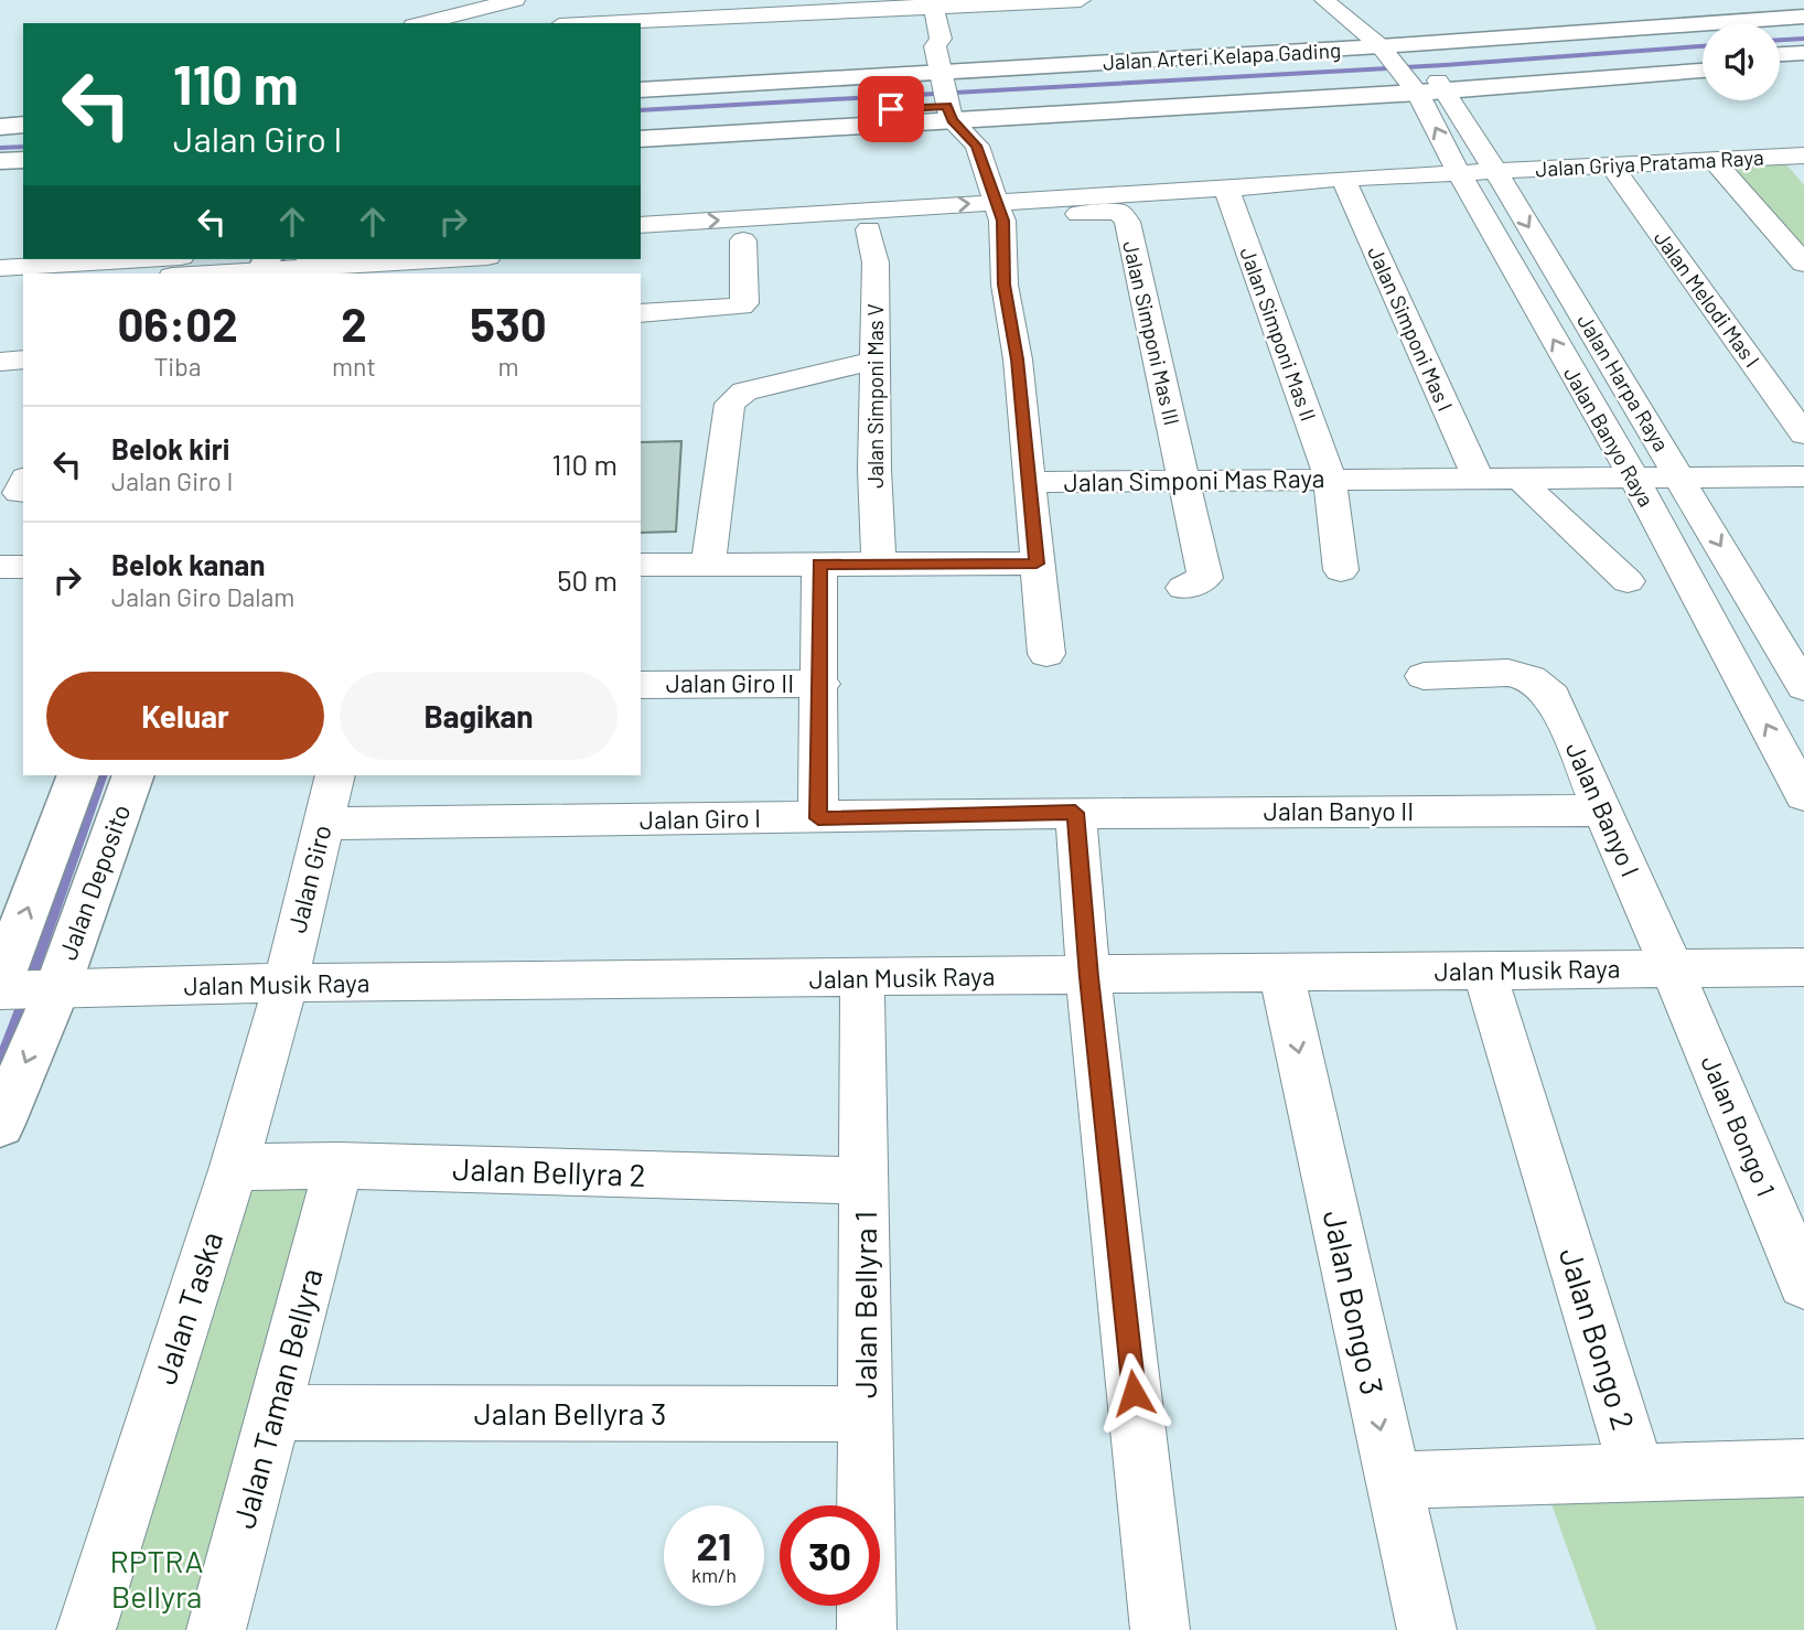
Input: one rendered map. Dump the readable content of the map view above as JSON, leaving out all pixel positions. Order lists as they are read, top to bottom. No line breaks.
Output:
{"streets":{"street":["Jalan Arteri Kelapa Gading","Jalan Griya Pratama Raya","Jalan Melodi Mas I","Jalan Simponi Mas I","Jalan Simponi Mas III","Jalan Simponi Mas II","Jalan Harpa Raya","Jalan Simponi Mas V","Jalan Banyo Raya","Jalan Simponi Mas Raya","Jalan Giro II","Jalan Banyo I","Jalan Banyo II","Jalan Giro I","Jalan Giro","Jalan Deposito","Jalan Musik Raya","Jalan Bongo 1","Jalan Bellyra 2","Jalan Bongo 3","Jalan Bellyra 1","Jalan Taska","Jalan Bongo 2","Jalan Taman Bellyra","Jalan Bellyra 3"]},"crossings":[["Jalan Arteri Kelapa Gading","Jalan Harpa Raya"],["Jalan Arteri Kelapa Gading","Jalan Banyo Raya"],["Jalan Griya Pratama Raya","Jalan Melodi Mas I"],["Jalan Griya Pratama Raya","Jalan Simponi Mas I"],["Jalan Griya Pratama Raya","Jalan Simponi Mas III"],["Jalan Griya Pratama Raya","Jalan Simponi Mas II"],["Jalan Griya Pratama Raya","Jalan Harpa Raya"],["Jalan Griya Pratama Raya","Jalan Banyo Raya"],["Jalan Simponi Mas I","Jalan Simponi Mas Raya"],["Jalan Simponi Mas III","Jalan Simponi Mas Raya"],["Jalan Simponi Mas II","Jalan Simponi Mas Raya"],["Jalan Harpa Raya","Jalan Banyo Raya"],["Jalan Harpa Raya","Jalan Simponi Mas Raya"],["Jalan Banyo Raya","Jalan Simponi Mas Raya"],["Jalan Banyo I","Jalan Banyo II"],["Jalan Banyo I","Jalan Musik Raya"],["Jalan Banyo I","Jalan Bongo 1"],["Jalan Banyo II","Jalan Giro I"],["Jalan Giro I","Jalan Giro"],["Jalan Giro","Jalan Musik Raya"],["Jalan Giro","Jalan Taska"],["Jalan Deposito","Jalan Musik Raya"],["Jalan Musik Raya","Jalan Bongo 1"],["Jalan Musik Raya","Jalan Bongo 3"],["Jalan Musik Raya","Jalan Bellyra 1"],["Jalan Musik Raya","Jalan Taska"],["Jalan Musik Raya","Jalan Bongo 2"],["Jalan Bellyra 2","Jalan Bellyra 1"],["Jalan Bellyra 2","Jalan Taska"],["Jalan Bellyra 2","Jalan Taman Bellyra"],["Jalan Bellyra 1","Jalan Bellyra 3"],["Jalan Taman Bellyra","Jalan Bellyra 3"]],"parks":["RPTRA Bellyra"],"page":{"turn":["110 m","Jalan Giro I"],"eta":["06:02","Tiba","2","mnt","530","m"],"list":[{"name":"Belok kiri","note":"Jalan Giro I","value":"110 m"},{"name":"Belok kanan","note":"Jalan Giro Dalam","value":"50 m"}],"buttons":["Keluar","Bagikan"],"speed":"21 km/h","limit":"30"}}
